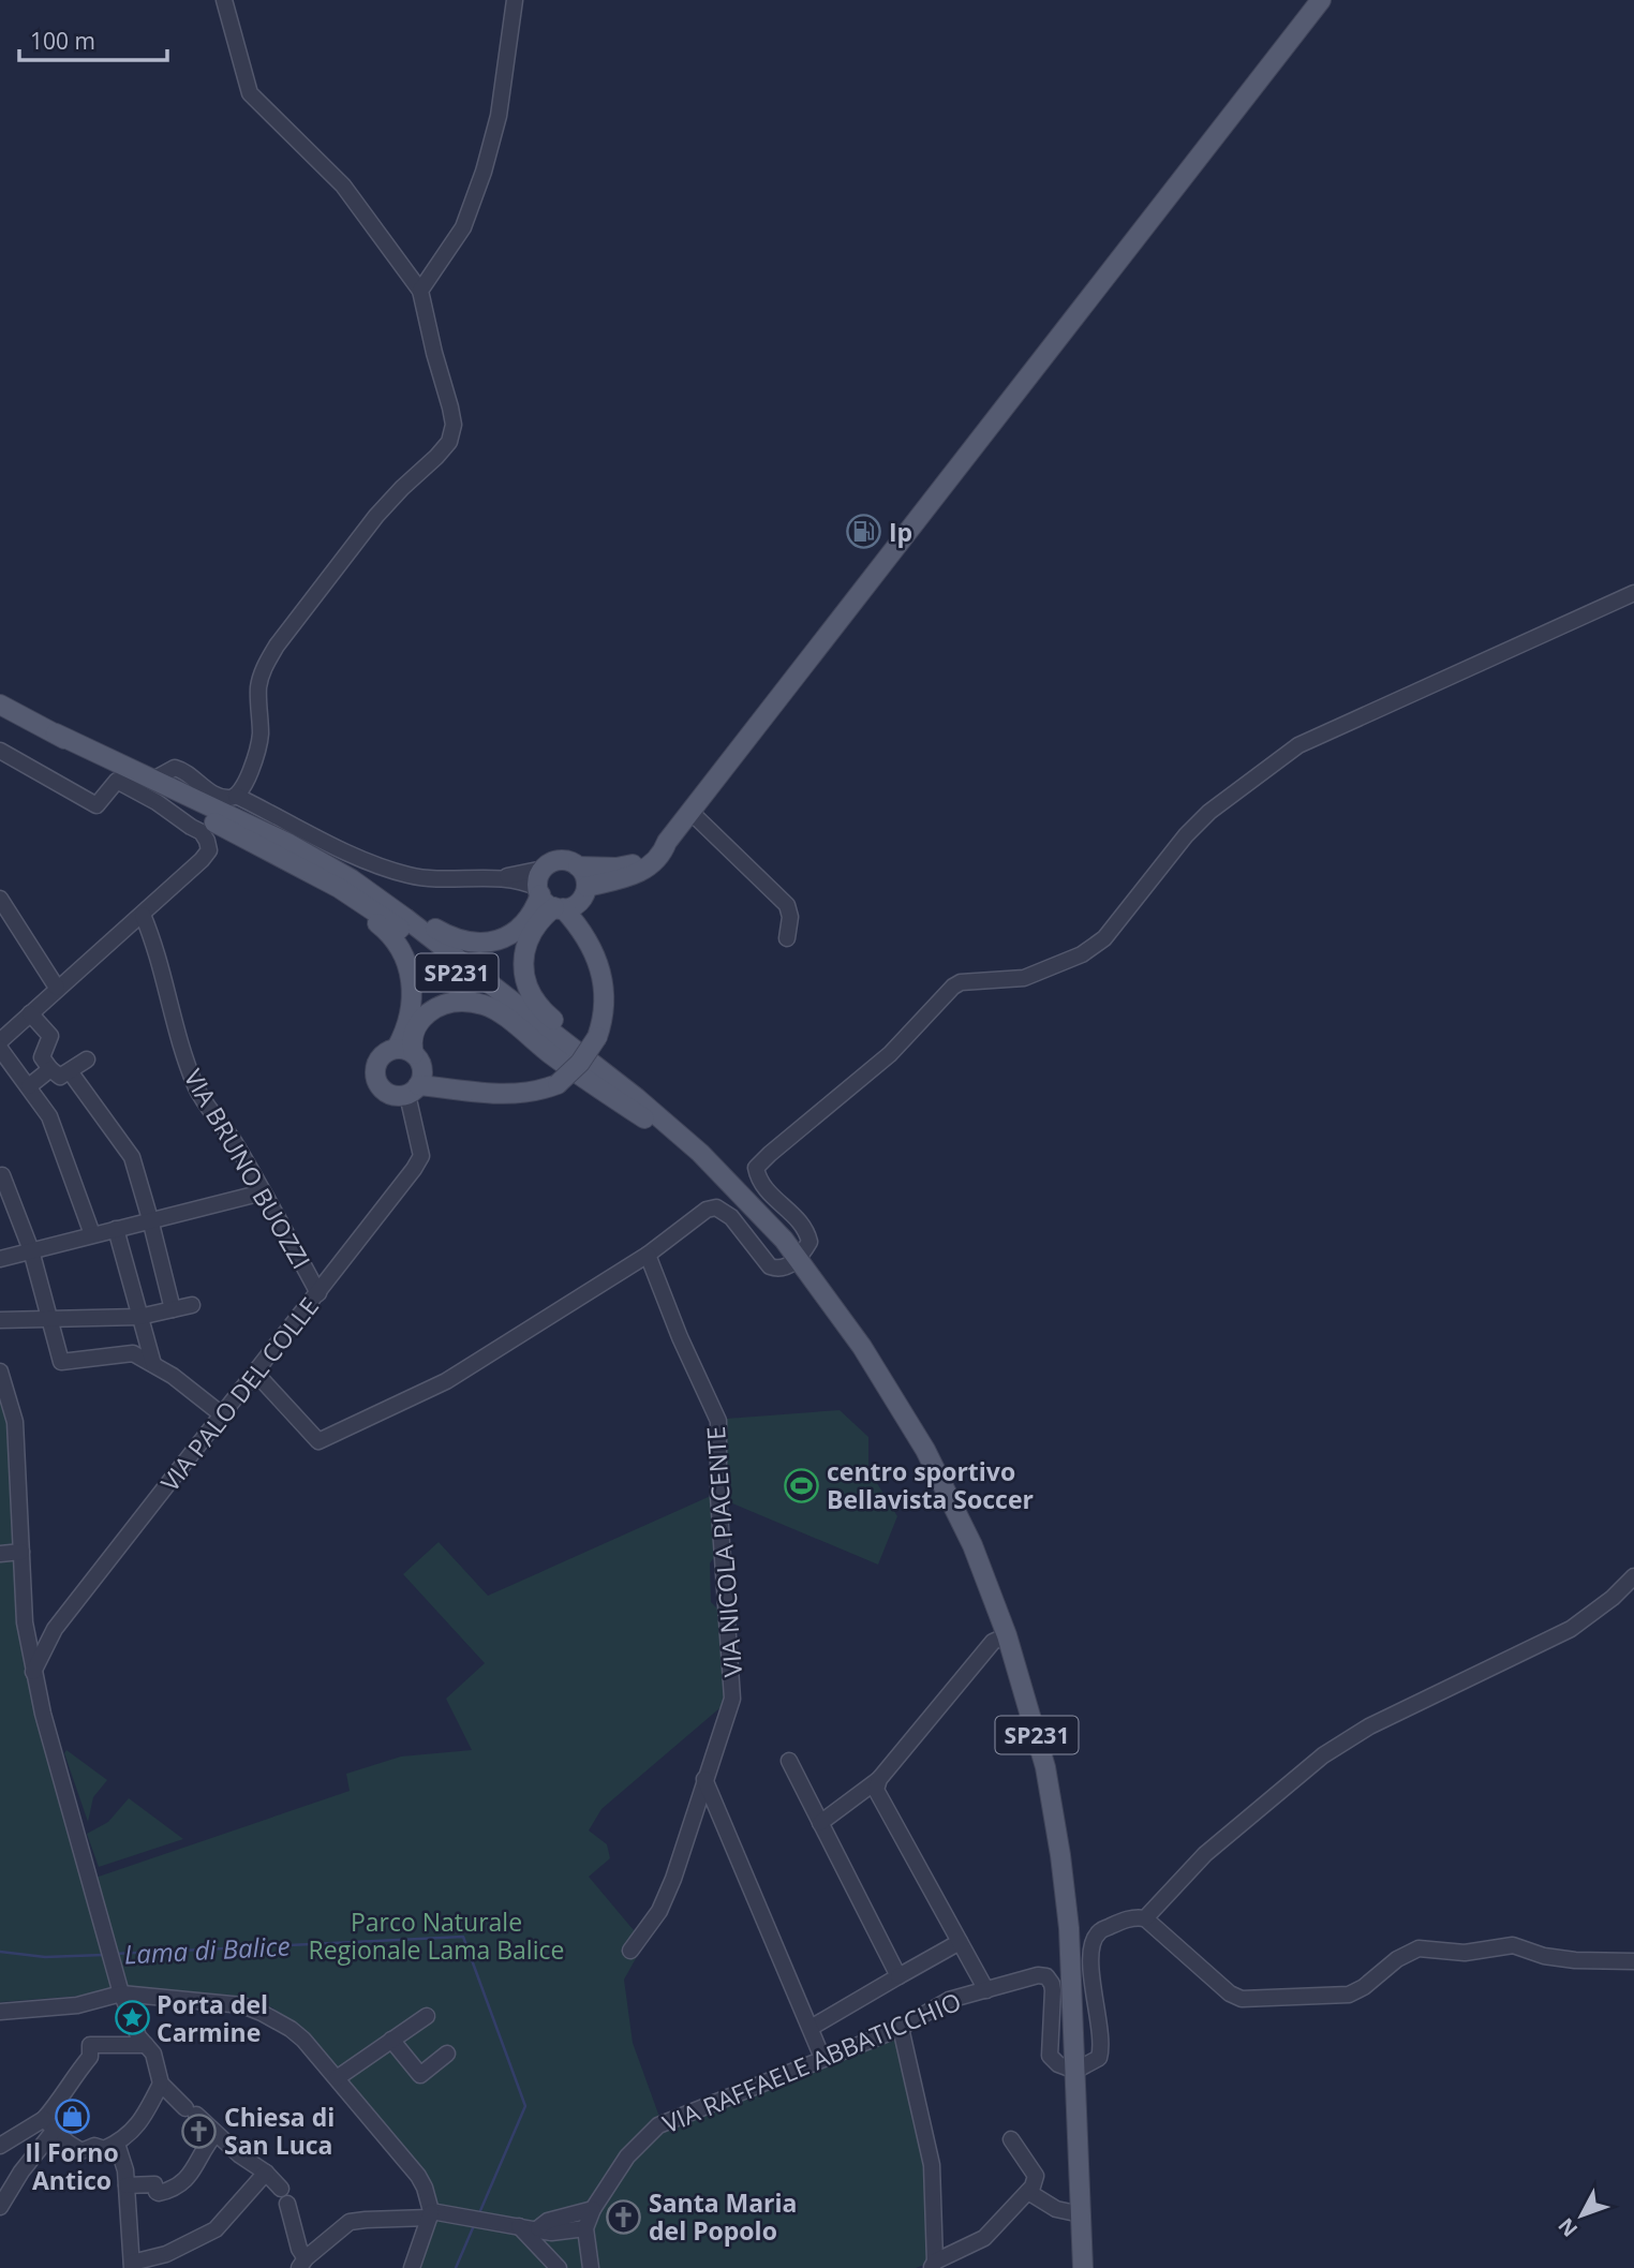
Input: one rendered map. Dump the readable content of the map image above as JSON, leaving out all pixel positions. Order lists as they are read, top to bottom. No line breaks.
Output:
{"streets":{"main road":["SP231"],"street":["VIA BRUNO BUOZZI","VIA PALO DEL COLLE","VIA NICOLA PIACENTE","VIA RAFFAELE ABBATICCHIO"]},"crossings":[["SP231","VIA RAFFAELE ABBATICCHIO"],["VIA BRUNO BUOZZI","VIA PALO DEL COLLE"]],"water":["Lama di Balice"],"parks":["Parco Naturale Regionale Lama Balice"],"places":{"fuel station":["Ip"],"sports":["centro sportivo Bellavista Soccer"],"place":["Porta del Carmine"],"shop":["Il Forno Antico"],"church":["Chiesa di San Luca","Santa Maria del Popolo"]},"scale_bar":"100 m","north":"bottom left"}
